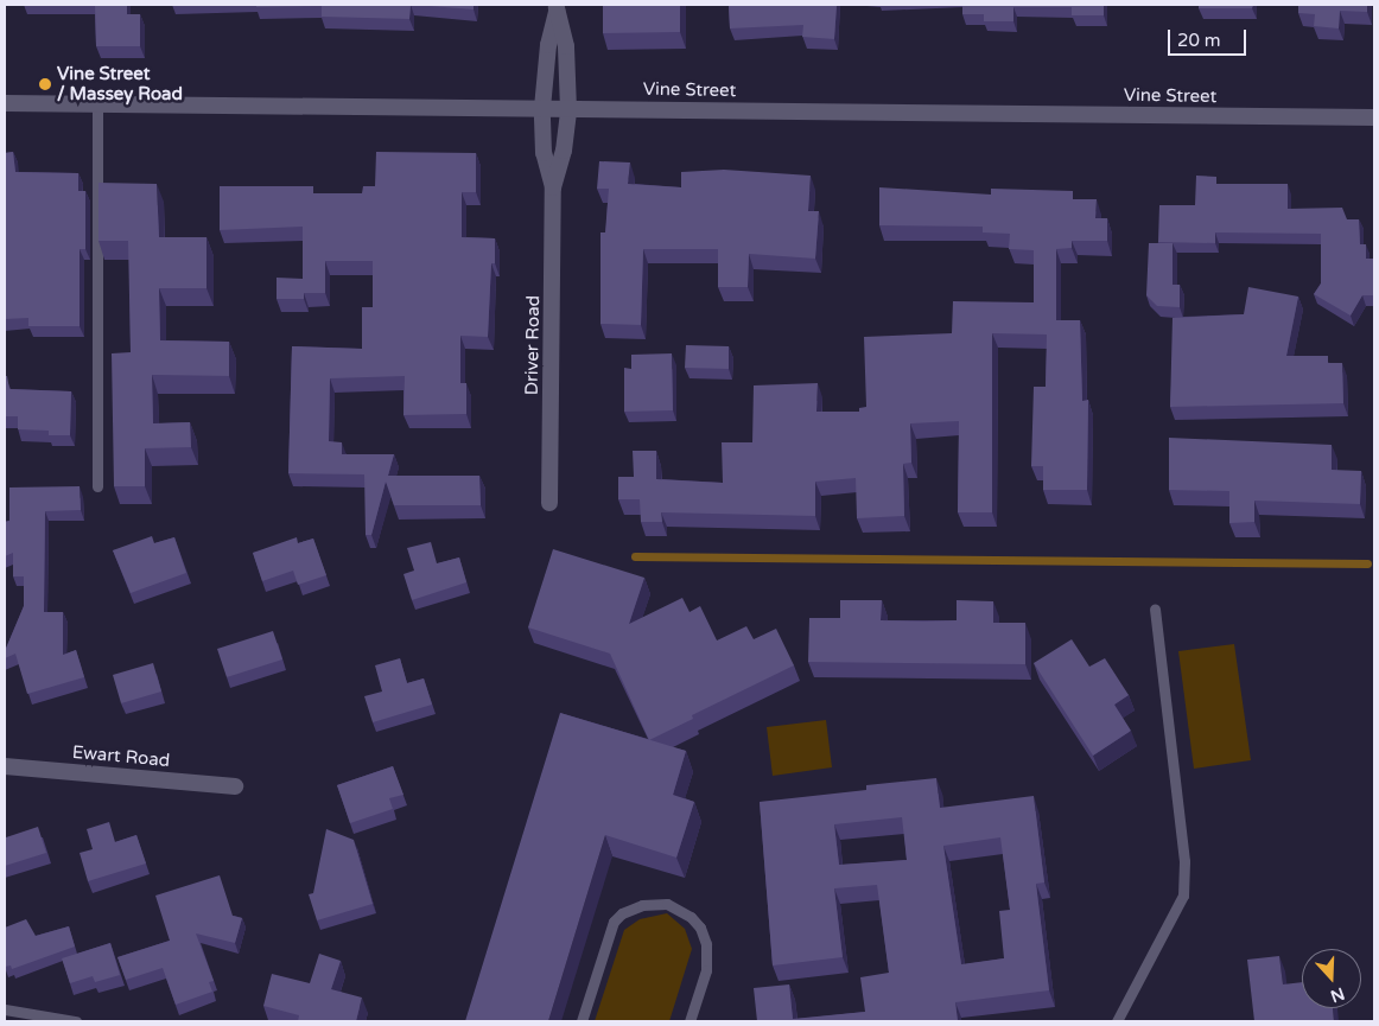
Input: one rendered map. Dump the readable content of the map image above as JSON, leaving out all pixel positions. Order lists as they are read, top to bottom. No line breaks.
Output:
{"streets":{"street":["Vine Street","Driver Road","Ewart Road"]},"crossings":[["Vine Street","Driver Road"]],"places":["Vine Street / Massey Road"],"scale_bar":"20 m","north":"bottom"}
